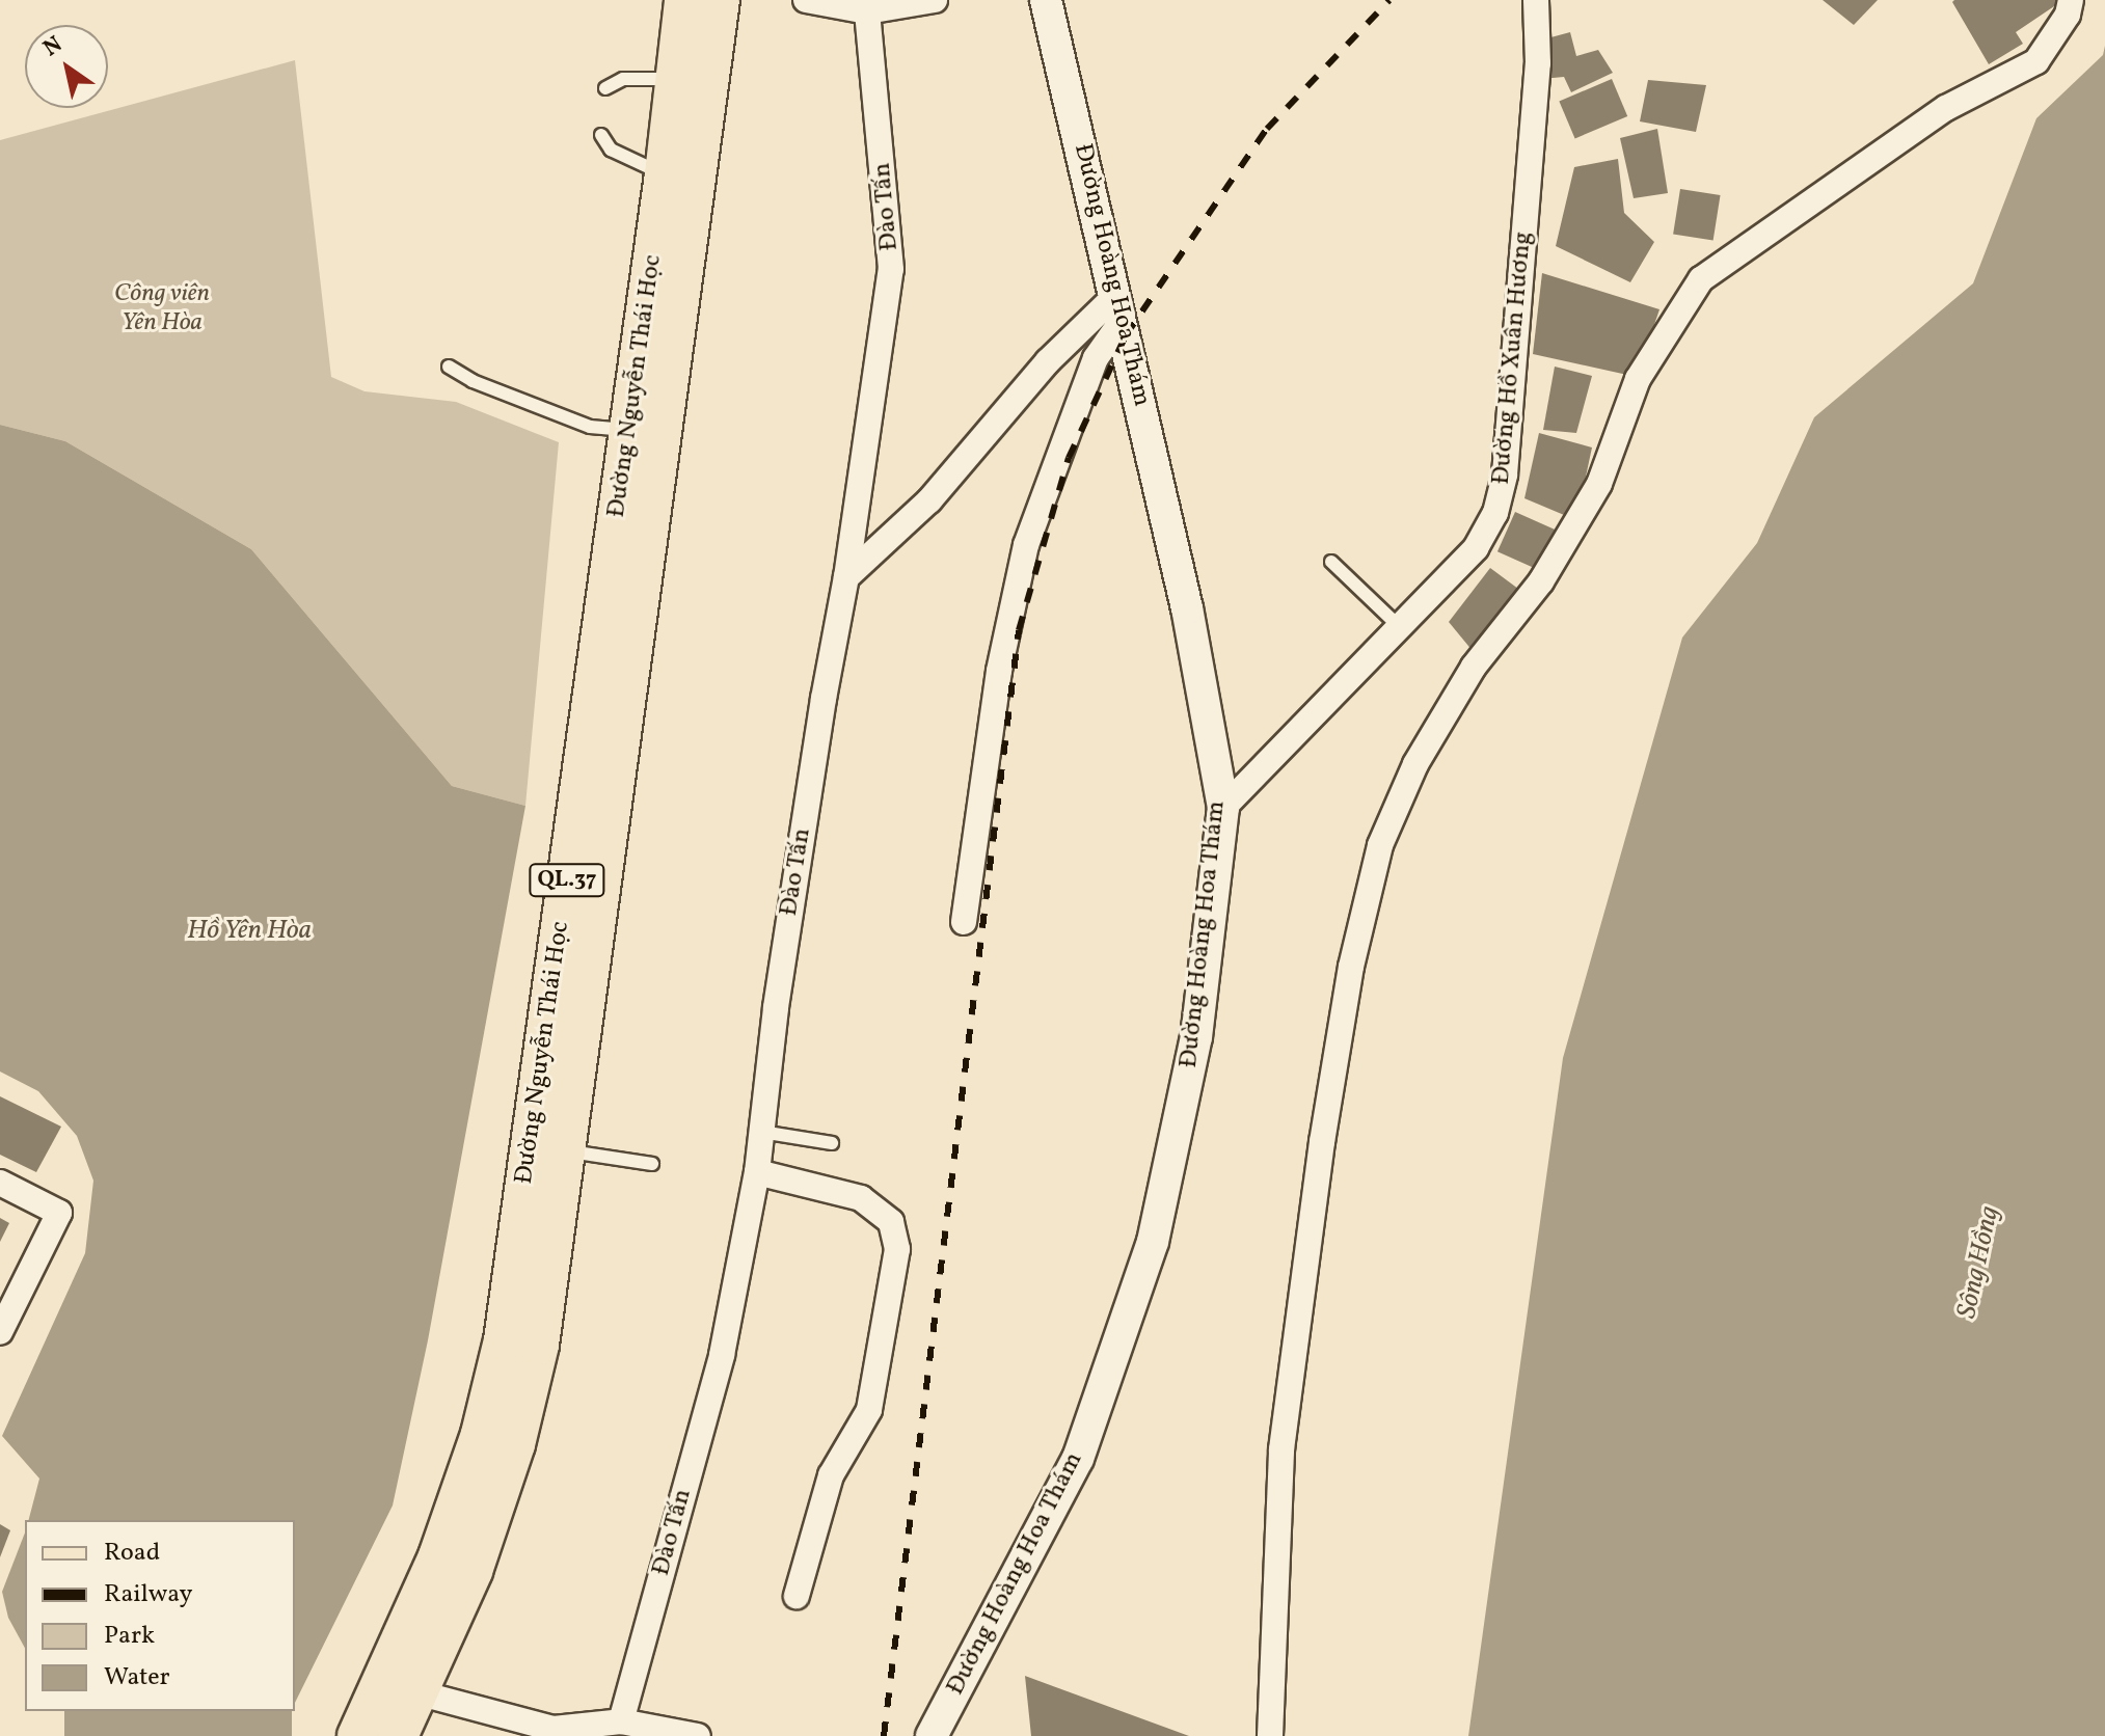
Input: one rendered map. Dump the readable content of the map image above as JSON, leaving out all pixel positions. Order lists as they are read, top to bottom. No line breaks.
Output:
{"streets":{"main road":["Đường Nguyễn Thái Học","QL.37"],"street":["Đào Tấn","Đường Hoàng Hoa Thám","Đường Hồ Xuân Hương"]},"crossings":[["Đường Hoàng Hoa Thám","Đường Hồ Xuân Hương"]],"water":["Hồ Yên Hòa","Sông Hồng"],"parks":["Công viên Yên Hòa"],"legend":["Road","Railway","Park","Water"],"north":"top left"}
